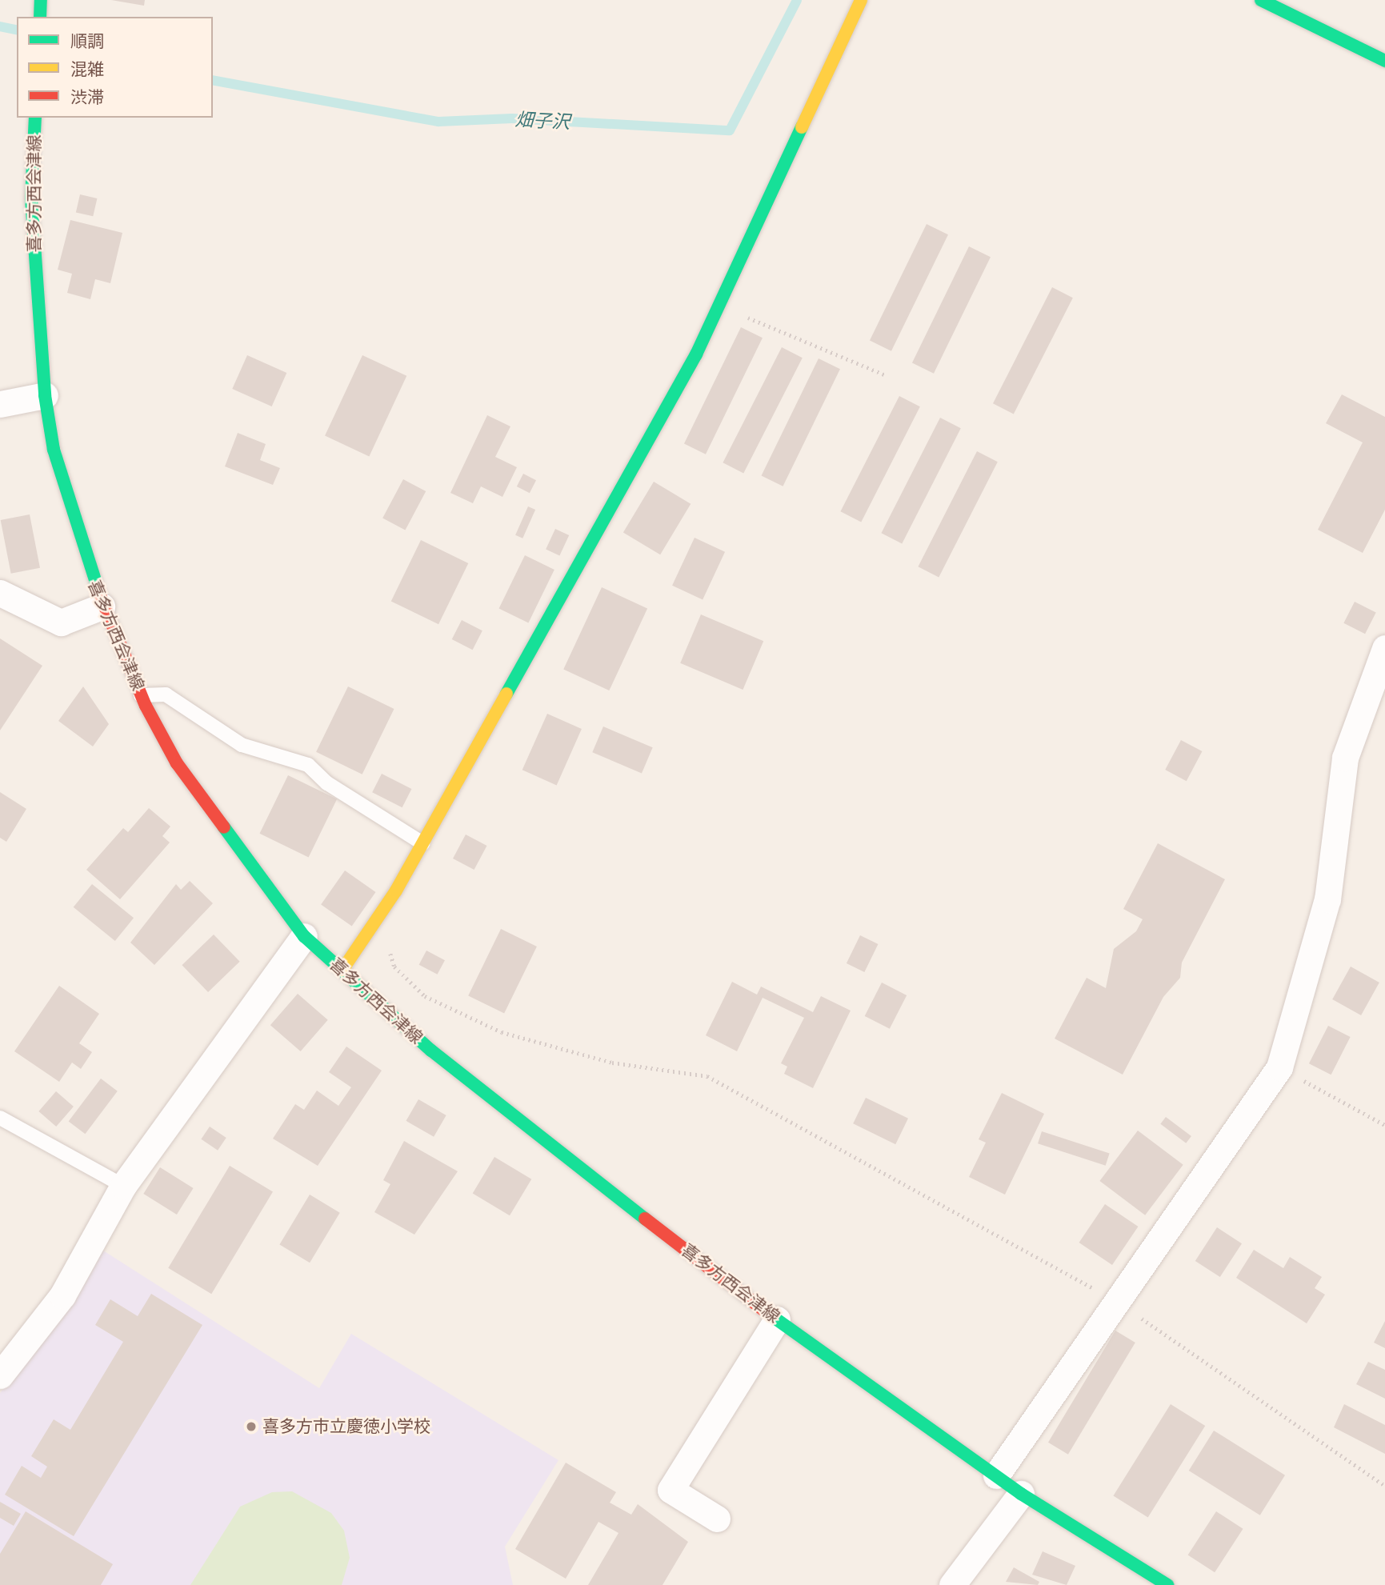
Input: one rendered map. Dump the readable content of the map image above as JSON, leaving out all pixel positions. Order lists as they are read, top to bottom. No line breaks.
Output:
{"streets":{"main road":["喜多方西会津線"]},"water":["畑子沢"],"places":["喜多方市立慶徳小学校"],"legend":["順調","混雑","渋滞"]}
